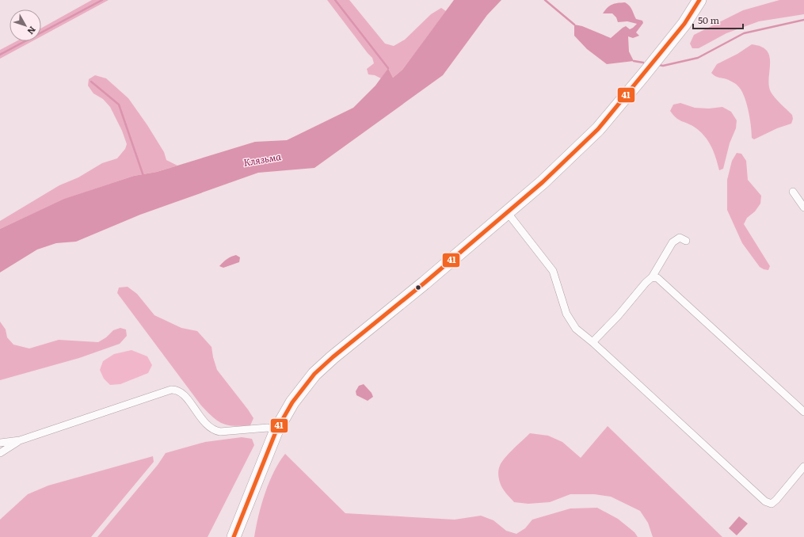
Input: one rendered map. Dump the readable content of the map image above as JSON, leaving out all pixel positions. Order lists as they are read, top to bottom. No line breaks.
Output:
{"water":["Клязьма"],"lines":["transit line 41"],"scale_bar":"50 m","north":"bottom right"}
